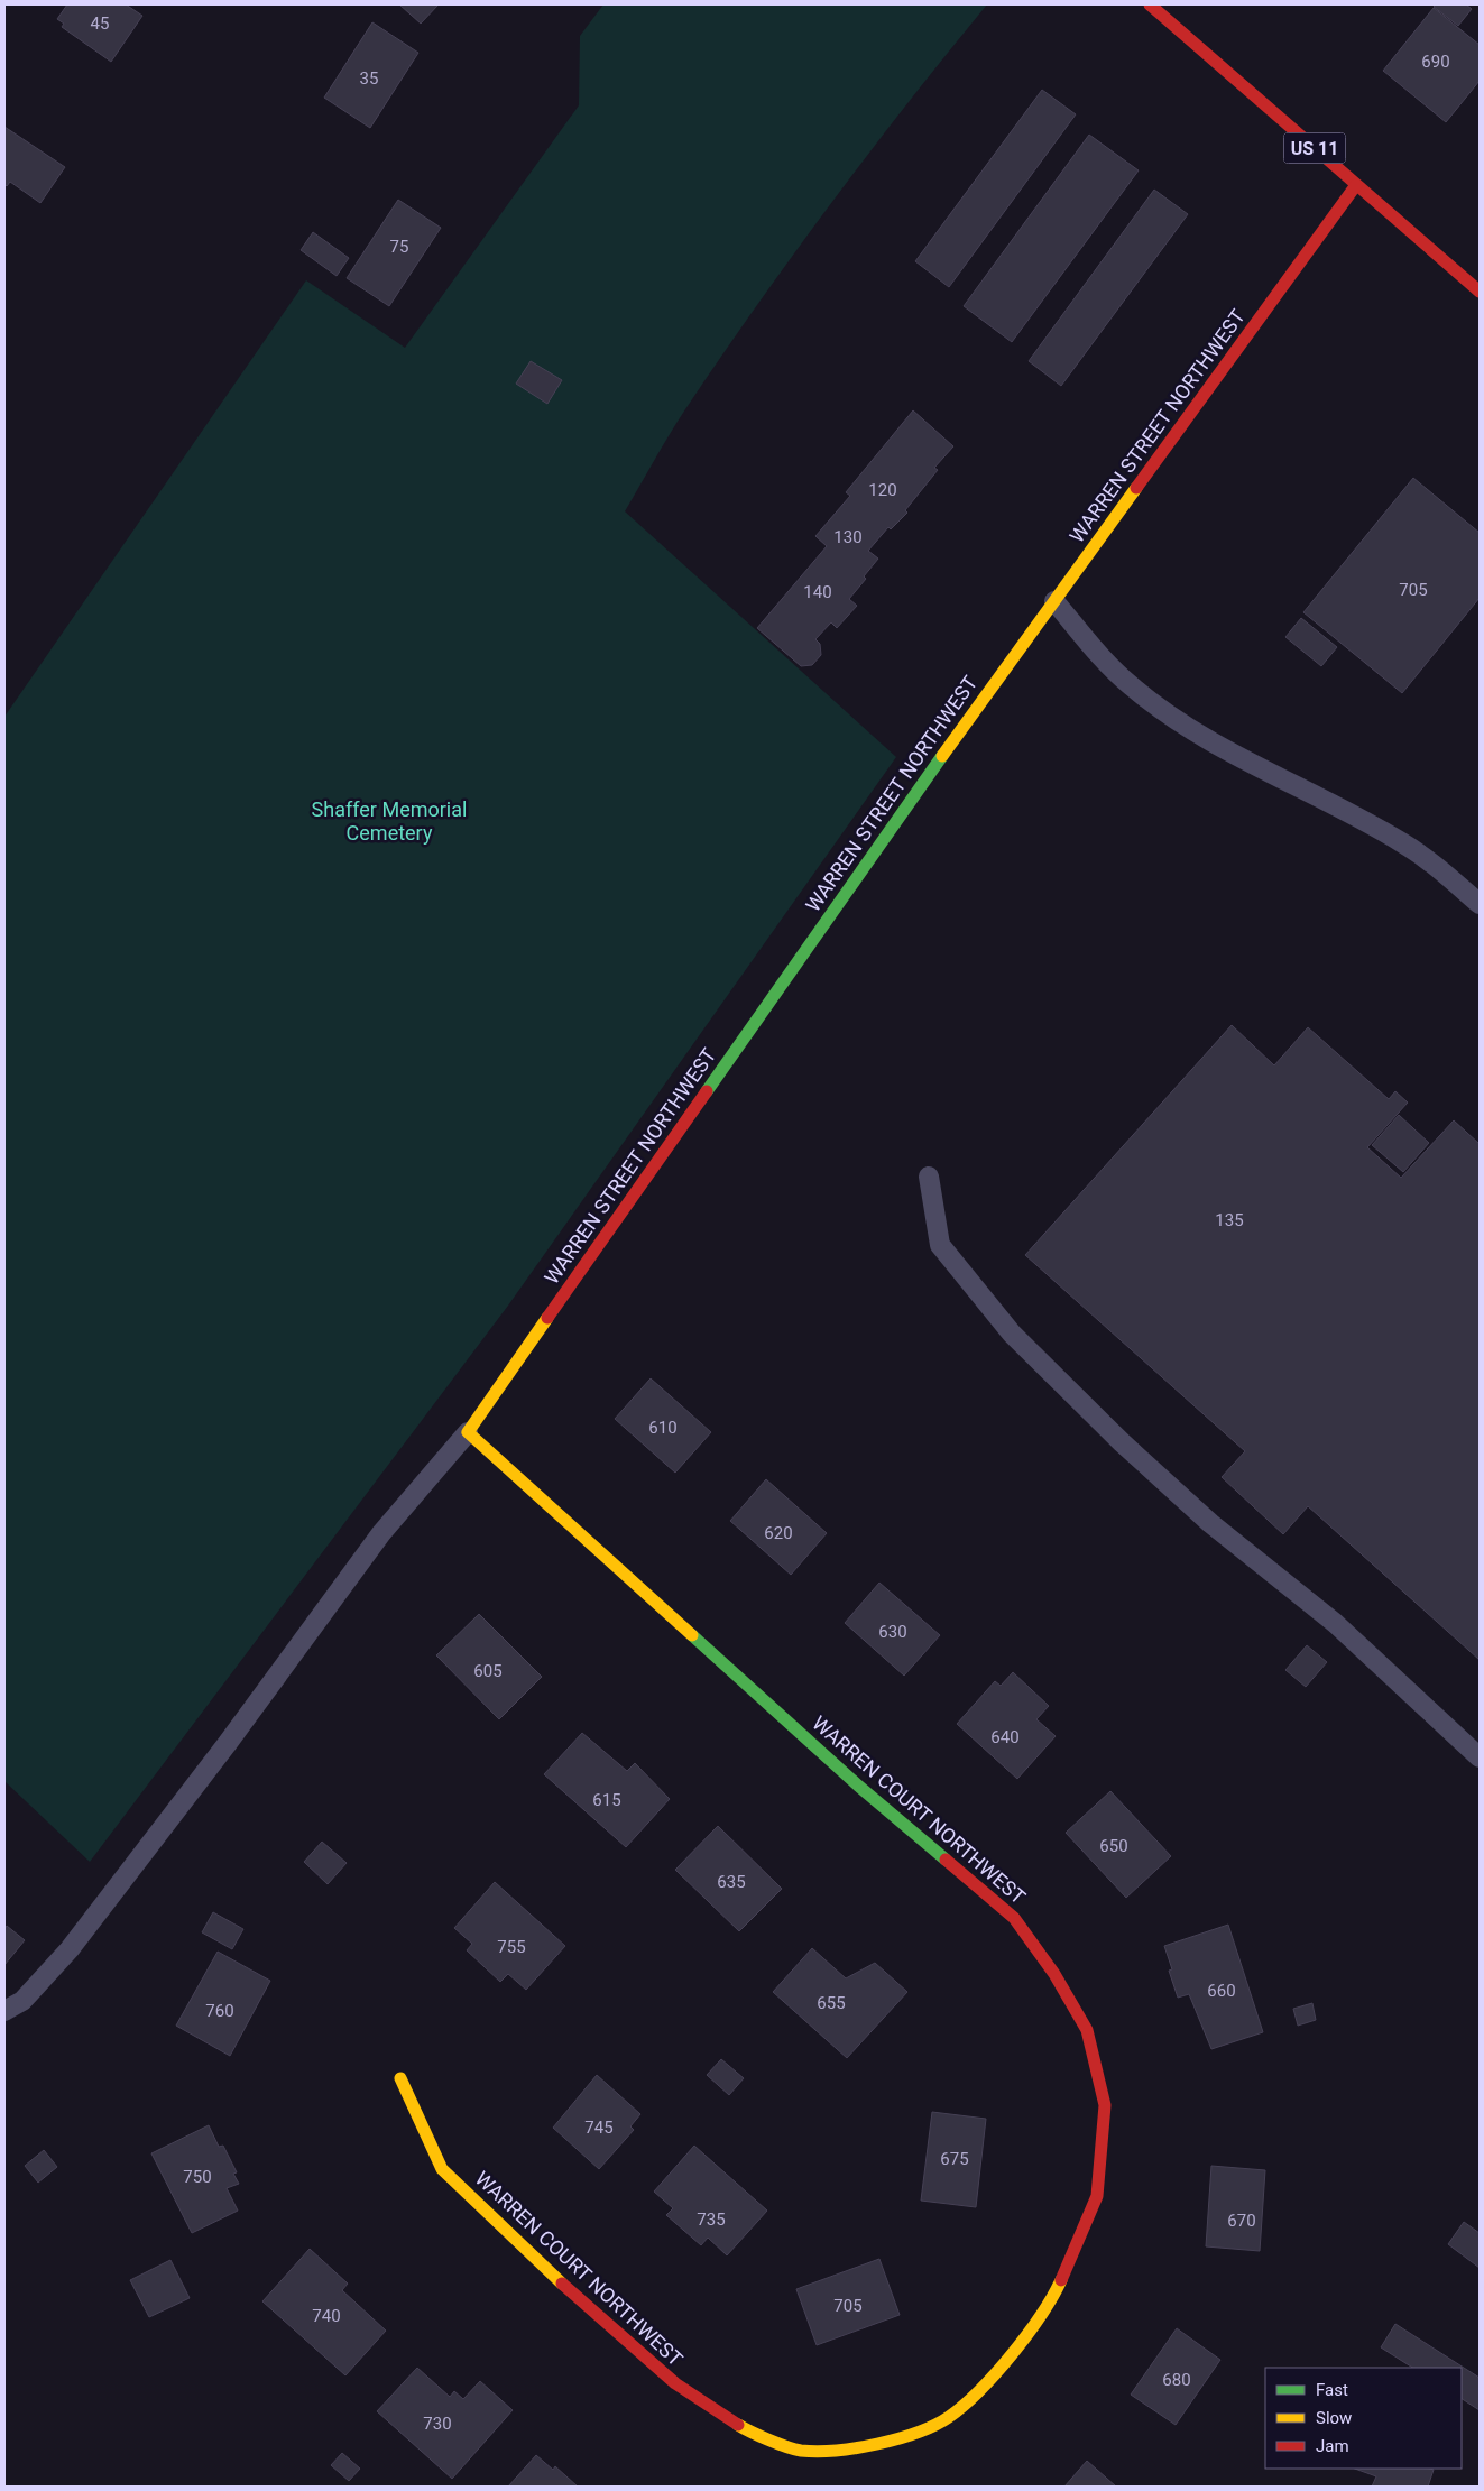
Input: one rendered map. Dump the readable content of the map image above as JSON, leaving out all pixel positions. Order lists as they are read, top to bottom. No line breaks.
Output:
{"streets":{"street":["US 11","WARREN STREET NORTHWEST","WARREN COURT NORTHWEST"]},"crossings":[["US 11","WARREN STREET NORTHWEST"],["WARREN STREET NORTHWEST","WARREN COURT NORTHWEST"]],"parks":["Shaffer Memorial Cemetery"],"house_numbers":["45","690","35","75","120","130","705","140","135","610","620","630","605","640","615","650","635","755","660","655","760","745","675","750","735","670","705","740","680","730"],"legend":["Fast","Slow","Jam"]}
